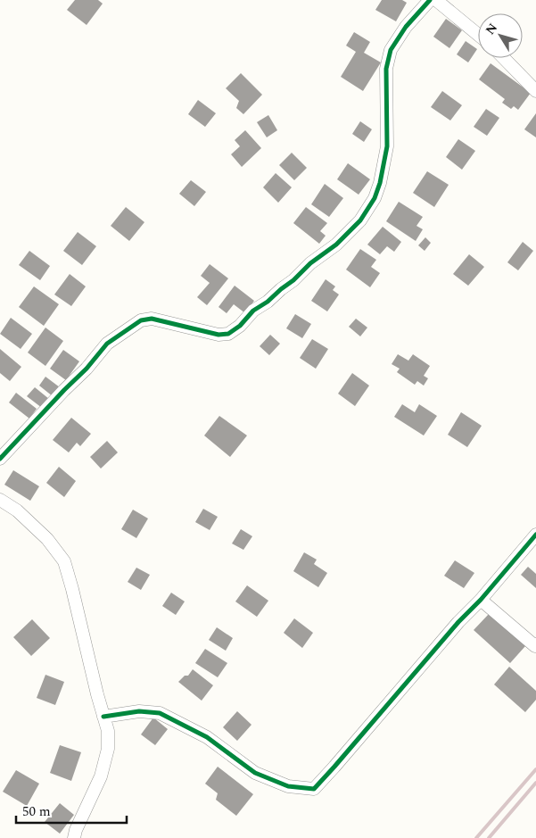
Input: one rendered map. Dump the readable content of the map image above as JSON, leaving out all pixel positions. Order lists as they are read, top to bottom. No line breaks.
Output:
{"scale_bar":"50 m","north":"top left"}
